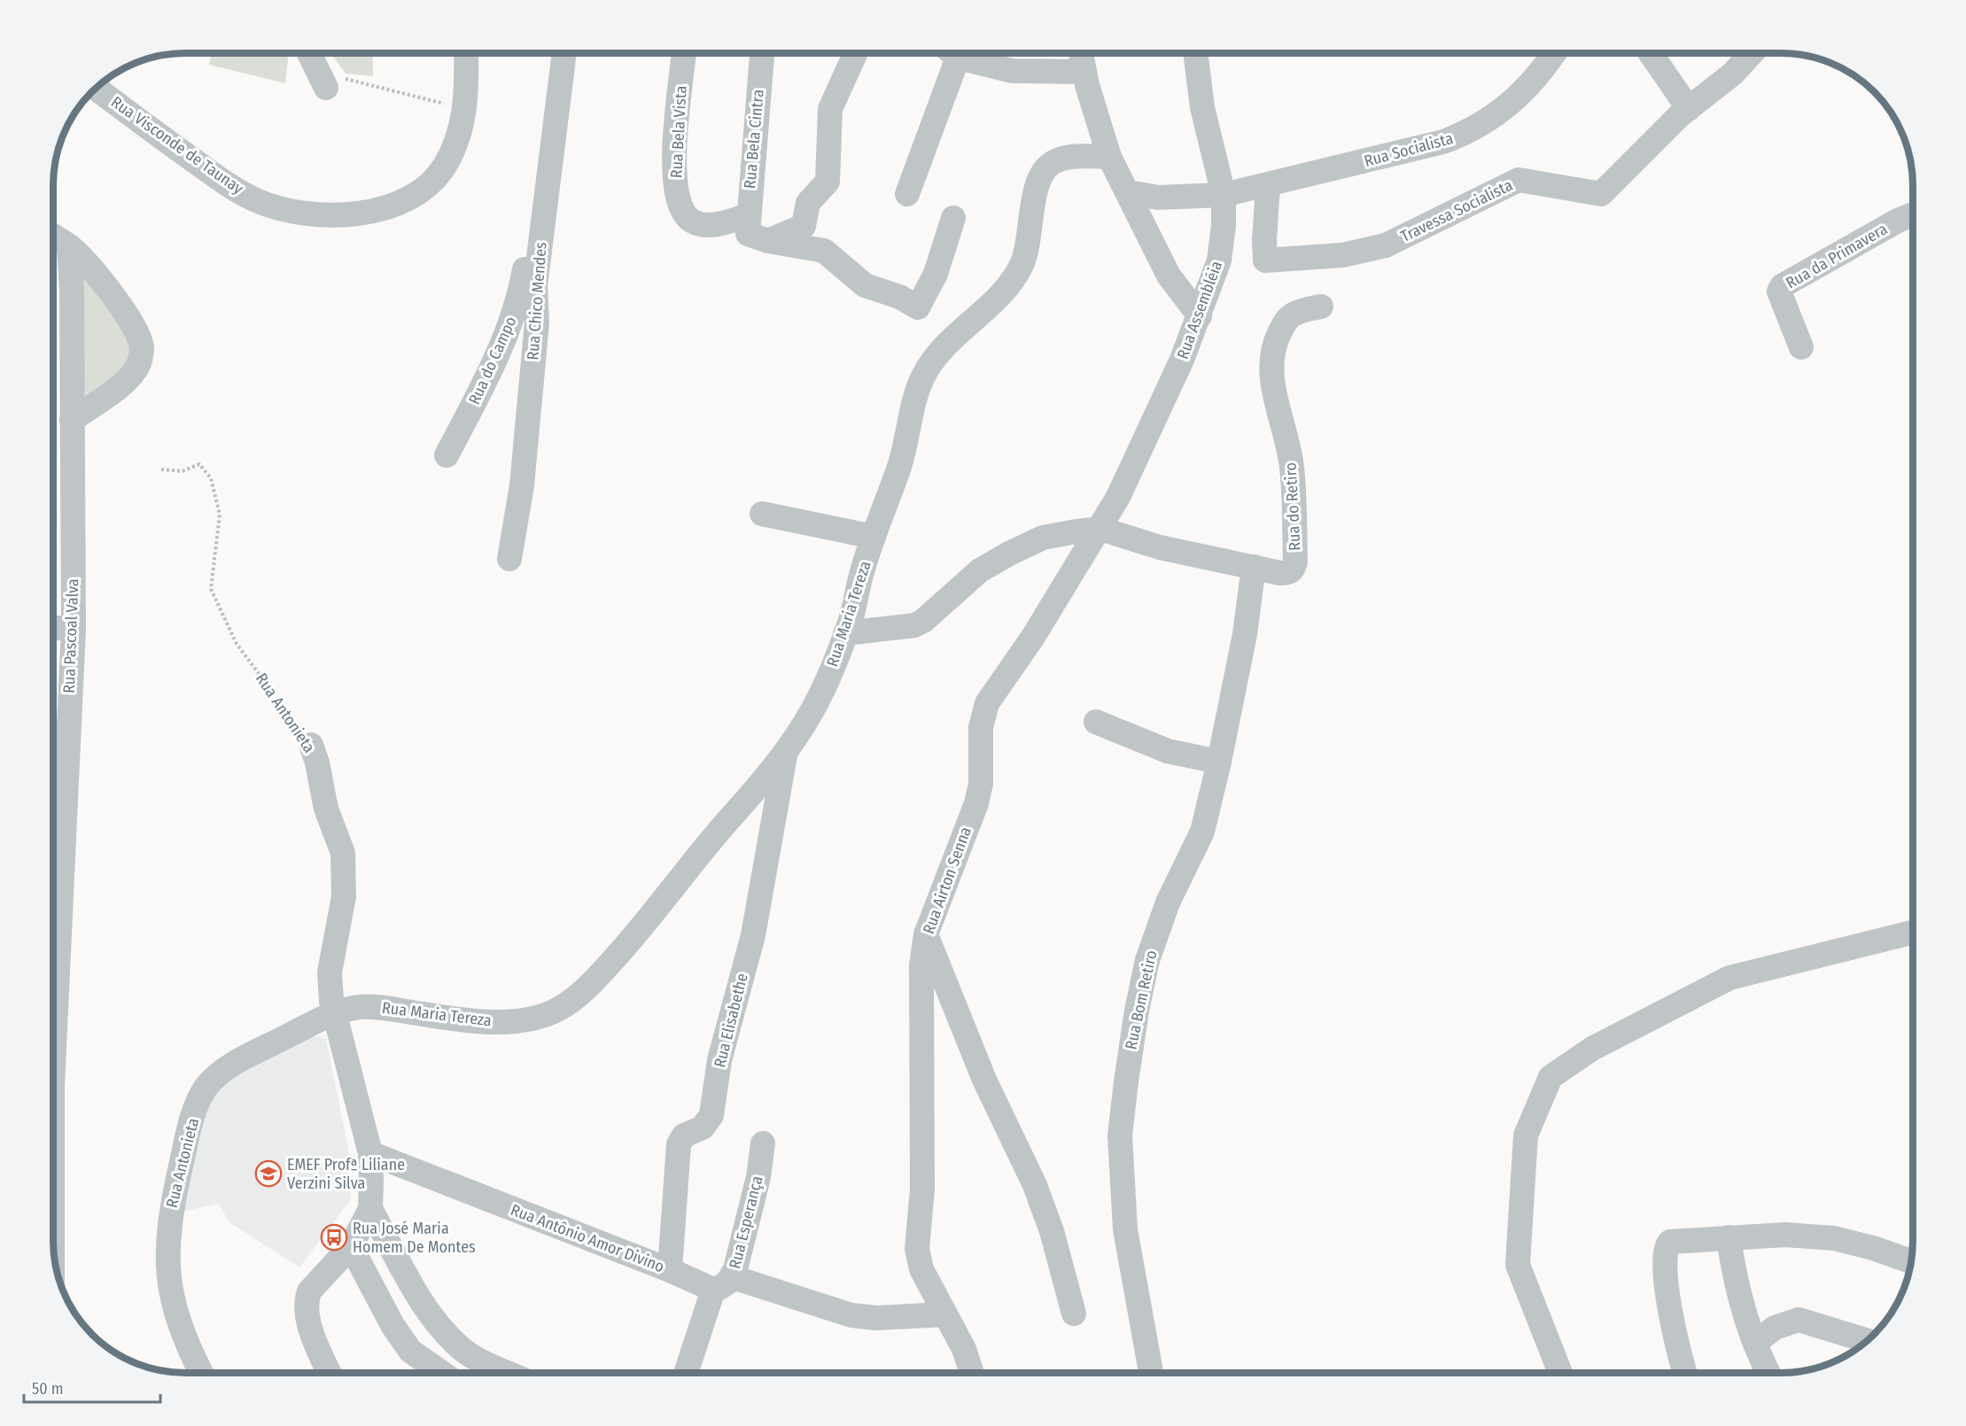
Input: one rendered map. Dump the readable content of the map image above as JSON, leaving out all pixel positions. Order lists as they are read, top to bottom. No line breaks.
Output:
{"streets":{"street":["Rua Bela Vista","Rua Bela Cintra","Rua Visconde de Taunay","Rua Socialista","Travessa Socialista","Rua da Primavera","Rua Chico Mendes","Rua Assembléia","Rua do Campo","Rua do Retiro","Rua Maria Tereza","Rua Pascoal Valva","Rua Antonieta","Rua Airton Senna","Rua Bom Retiro","Rua Elisabethe","Rua Esperança","Rua Antônio Amor Divino"]},"crossings":[["Rua Bela Vista","Rua Bela Cintra"],["Rua Socialista","Travessa Socialista"],["Rua Socialista","Rua Assembléia"],["Rua Chico Mendes","Rua do Campo"],["Rua Assembléia","Rua do Retiro"],["Rua Assembléia","Rua Airton Senna"],["Rua do Retiro","Rua Airton Senna"],["Rua do Retiro","Rua Bom Retiro"],["Rua Maria Tereza","Rua Antonieta"],["Rua Maria Tereza","Rua Elisabethe"],["Rua Antonieta","Rua Antônio Amor Divino"],["Rua Airton Senna","Rua Antônio Amor Divino"],["Rua Elisabethe","Rua Antônio Amor Divino"],["Rua Esperança","Rua Antônio Amor Divino"]],"places":{"school or university":["EMEF Profª Liliane Verzini Silva"],"bus stop":["Rua José Maria Homem De Montes"]},"scale_bar":"50 m"}
